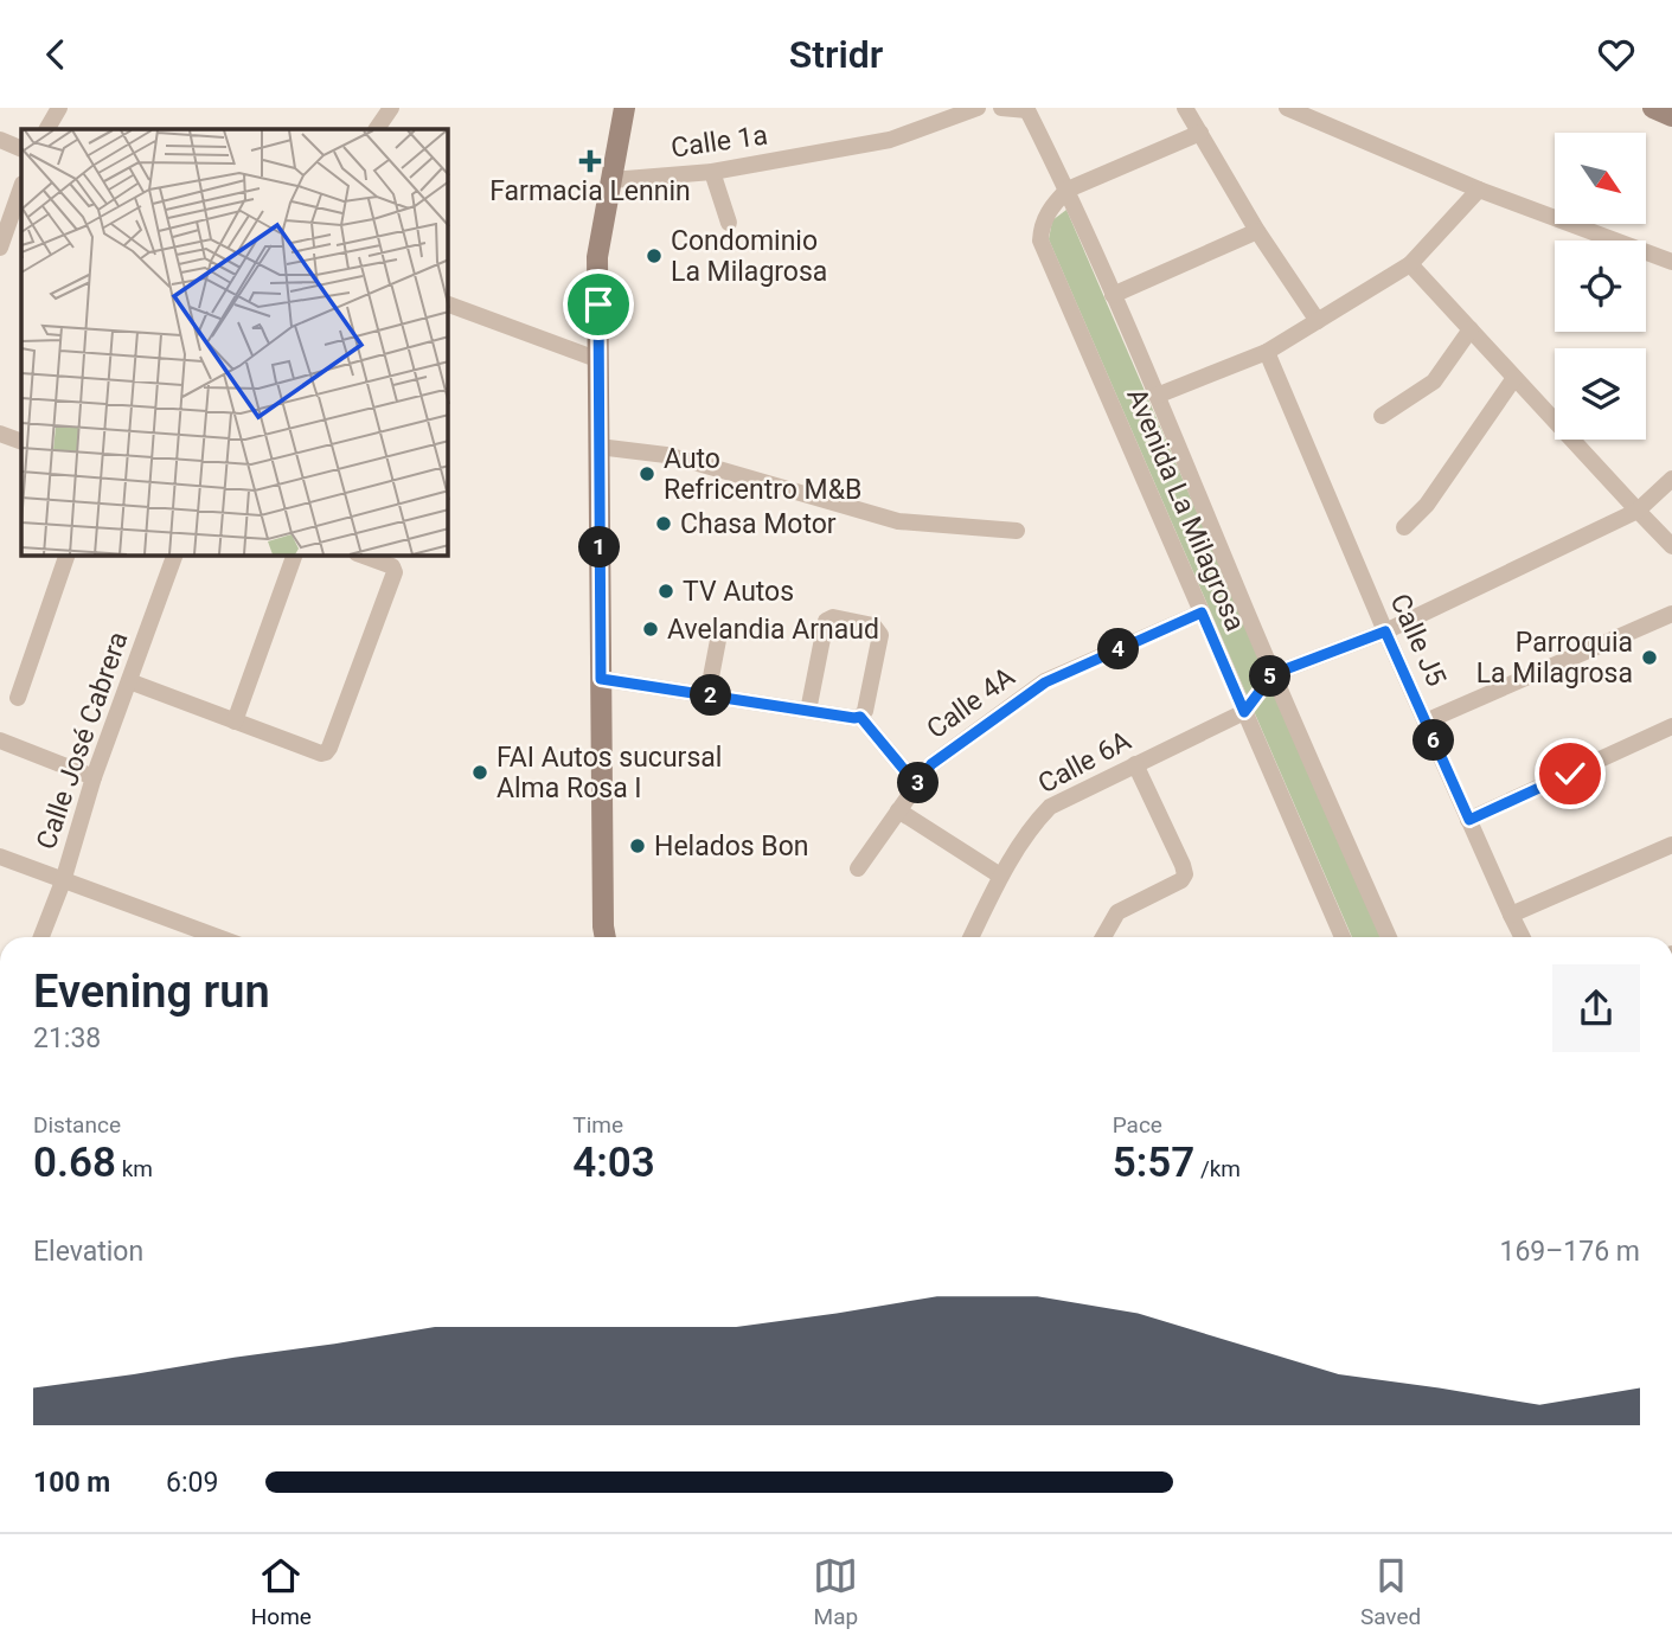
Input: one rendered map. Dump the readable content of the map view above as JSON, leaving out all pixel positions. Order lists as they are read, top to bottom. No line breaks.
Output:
{"streets":{"street":["Calle 1a","Avenida La Milagrosa","Calle J5","Calle 4A","Calle José Cabrera","Calle 6A"]},"crossings":[["Avenida La Milagrosa","Calle 4A"],["Avenida La Milagrosa","Calle 6A"]],"places":{"health":["Farmacia Lennin"],"other":["Condominio La Milagrosa","Auto Refricentro M&B","Chasa Motor","TV Autos","Avelandia Arnaud","Parroquia La Milagrosa","FAI Autos sucursal Alma Rosa I","Helados Bon"]},"north":"bottom right","page":{"header":"Stridr","pins":["1","4","5","2","6","3"],"heading":["Evening run","21:38"],"stats":[["Distance","0.68 km"],["Time","4:03"],["Pace","5:57 /km"]],"chart":["Elevation","169–176 m"],"list":[{"name":"100 m","note":"6:09"}],"tabs":["Home","Map","Saved"]}}
